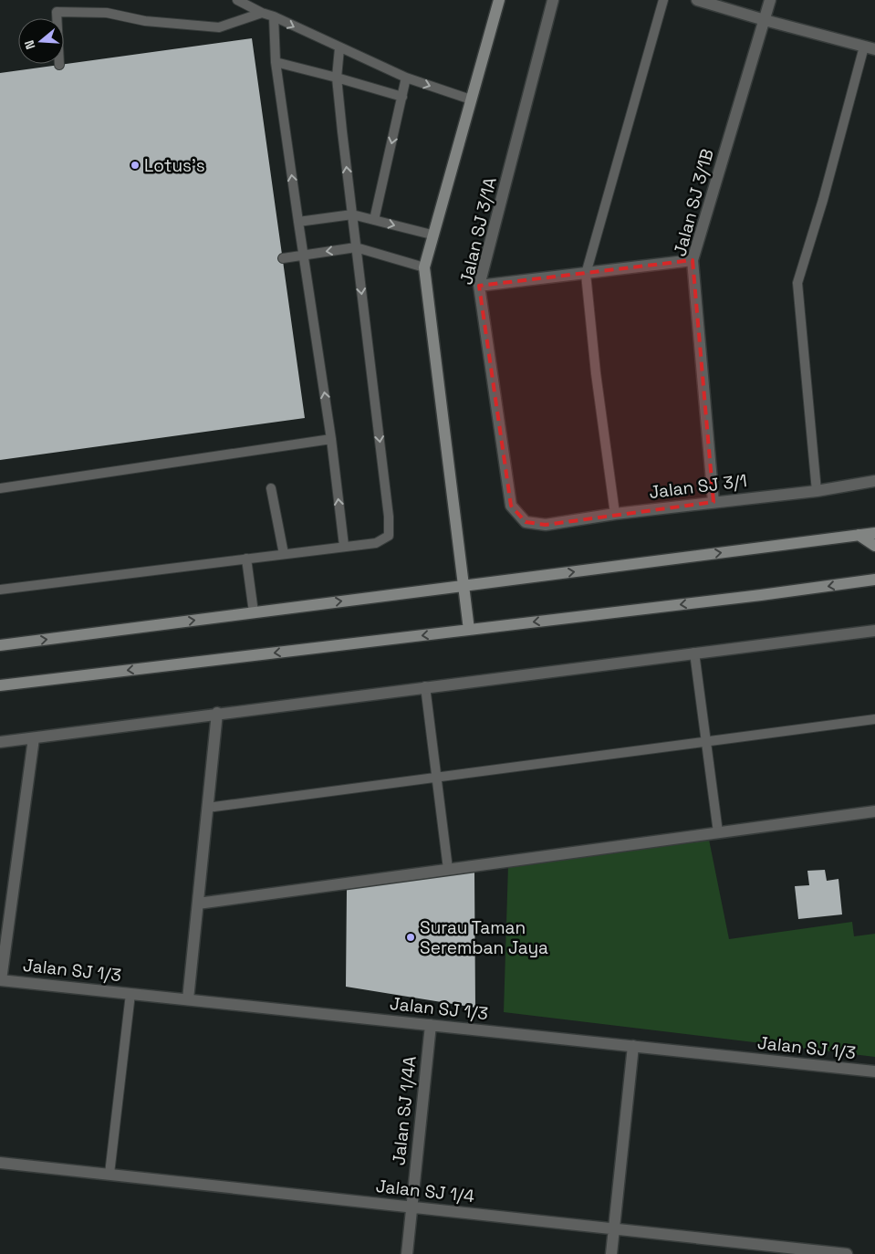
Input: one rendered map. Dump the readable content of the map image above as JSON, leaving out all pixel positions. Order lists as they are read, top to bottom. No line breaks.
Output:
{"streets":{"street":["Jalan SJ 3/1B","Jalan SJ 3/1A","Jalan SJ 3/1","Jalan SJ 1/3","Jalan SJ 1/4A","Jalan SJ 1/4"]},"crossings":[["Jalan SJ 3/1B","Jalan SJ 3/1"],["Jalan SJ 3/1A","Jalan SJ 3/1"],["Jalan SJ 1/3","Jalan SJ 1/4A"],["Jalan SJ 1/4A","Jalan SJ 1/4"]],"places":["Lotus's","Surau Taman Seremban Jaya"],"north":"left"}
